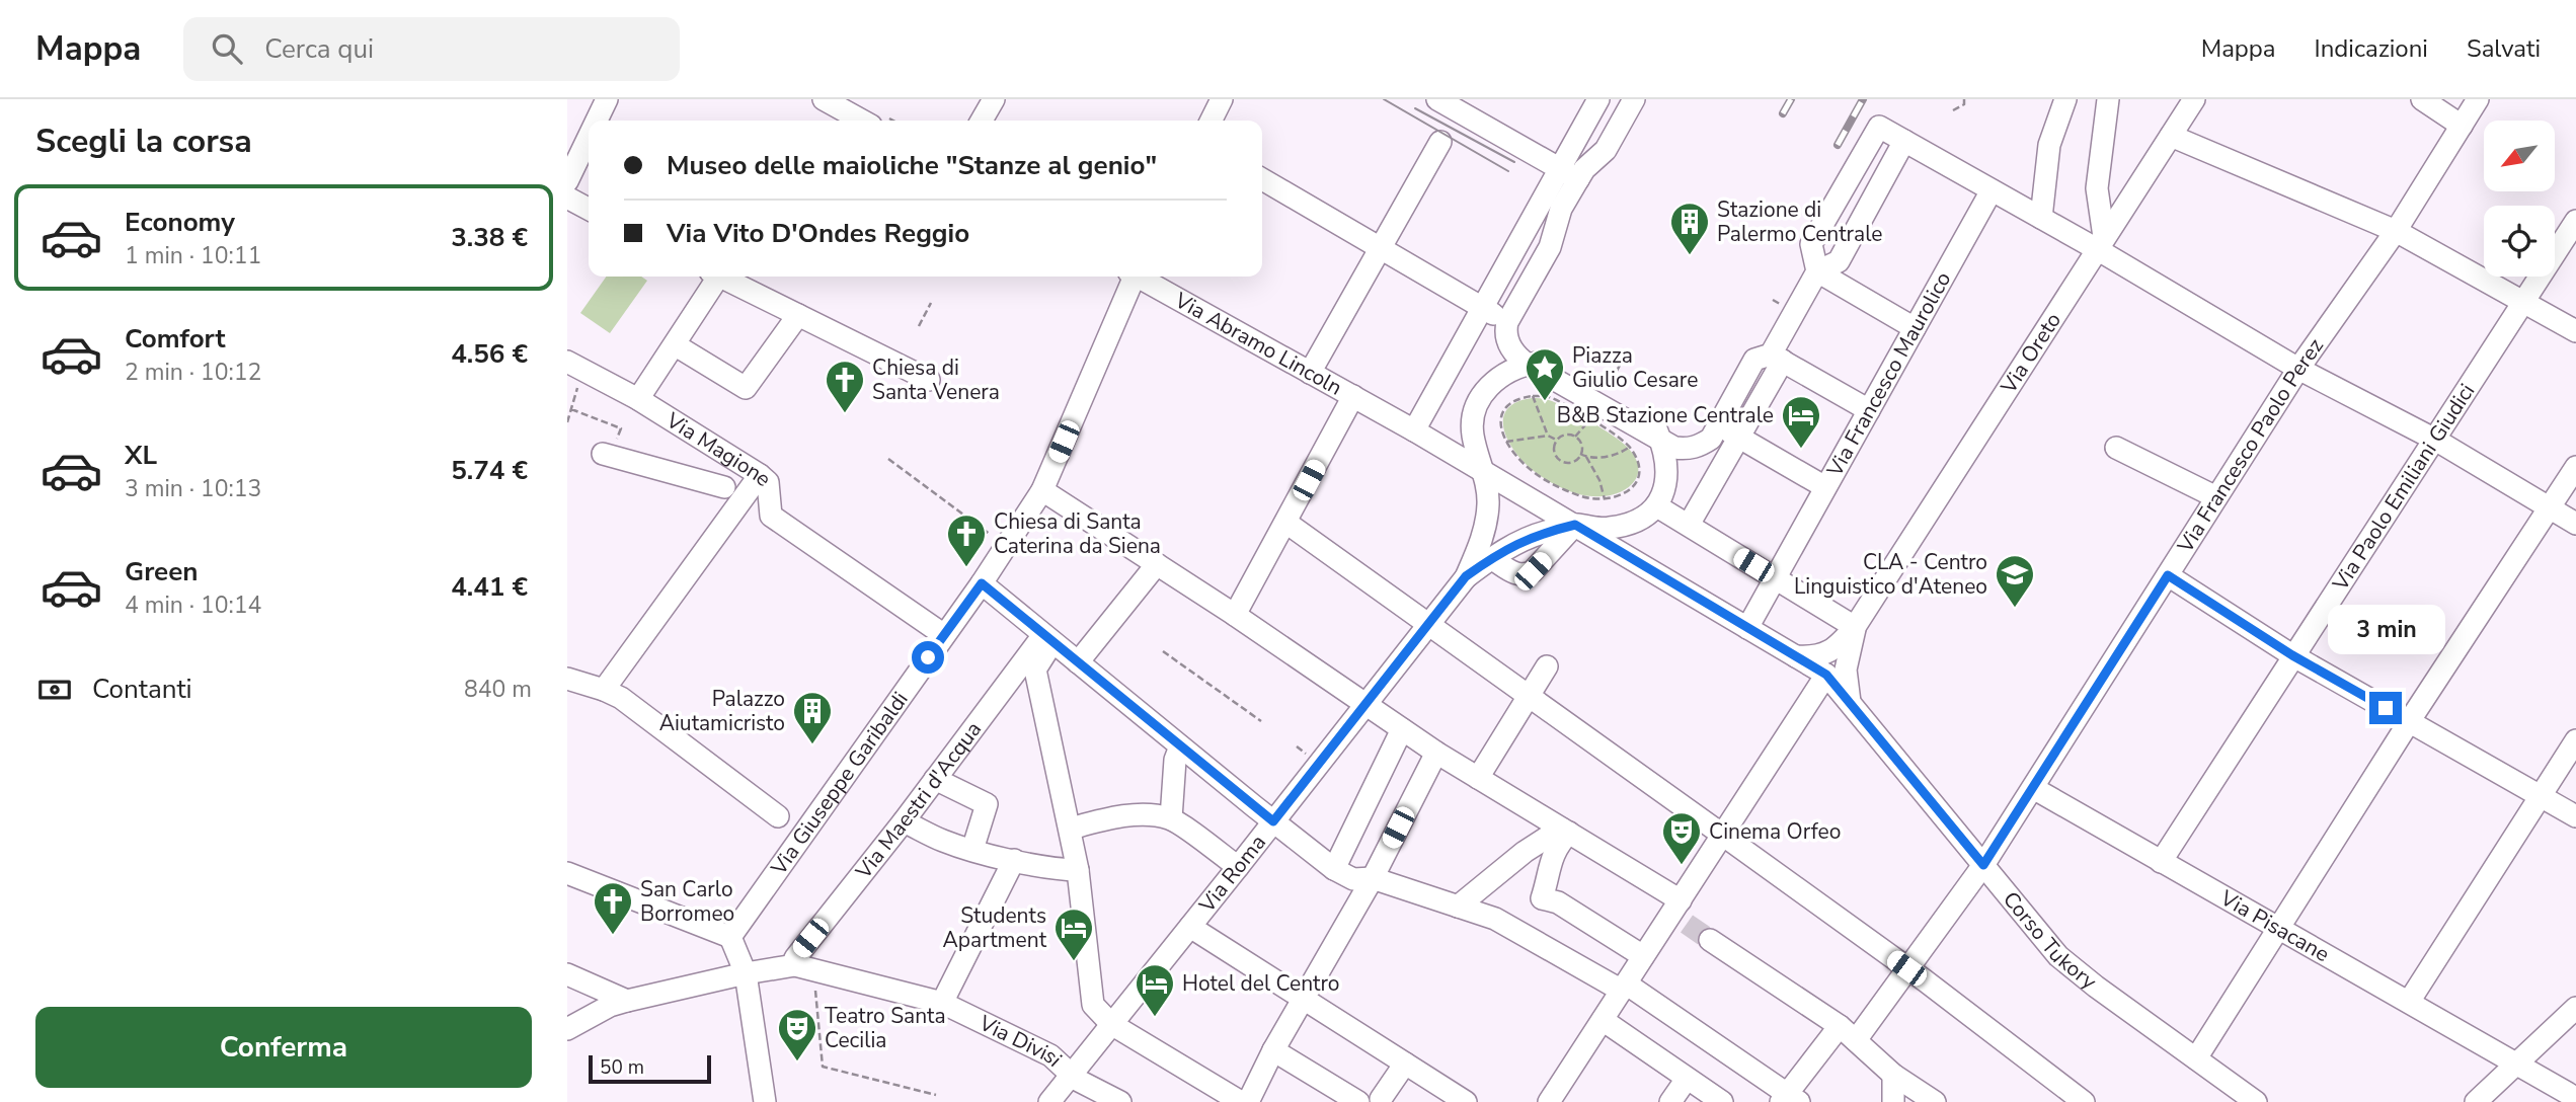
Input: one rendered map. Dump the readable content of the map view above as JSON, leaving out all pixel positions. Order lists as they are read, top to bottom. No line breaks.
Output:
{"streets":{"street":["Via Abramo Lincoln","Via Oreto","Via Francesco Maurolico","Via Francesco Paolo Perez","Via Magione","Via Paolo Emiliani Giudici","Via Giuseppe Garibaldi","Via Maestri d'Acqua","Via Roma","Via Pisacane","Corso Tukory","Via Divisi"]},"crossings":[["Via Abramo Lincoln","Corso Tukory"],["Via Francesco Maurolico","Corso Tukory"],["Via Francesco Paolo Perez","Via Pisacane"],["Via Francesco Paolo Perez","Corso Tukory"],["Via Magione","Via Giuseppe Garibaldi"],["Via Paolo Emiliani Giudici","Via Pisacane"],["Via Maestri d'Acqua","Via Divisi"],["Via Roma","Via Divisi"]],"places":{"building":["Stazione di Palermo Centrale","Palazzo Aiutamicristo"],"place":["Piazza Giulio Cesare"],"church":["Chiesa di Santa Venera","Chiesa di Santa Caterina da Siena","San Carlo Borromeo"],"hotel":["B&B Stazione Centrale","Students Apartment","Hotel del Centro"],"school or university":["CLA - Centro Linguistico d'Ateneo"],"theatre":["Cinema Orfeo","Teatro Santa Cecilia"]},"scale_bar":"50 m","north":"bottom left","page":{"header":"Mappa","search":"Cerca qui","nav":["Mappa","Indicazioni","Salvati"],"heading":"Scegli la corsa","banner":["Museo delle maioliche \"Stanze al genio\"","Via Vito D'Ondes Reggio"],"list":[{"name":"Economy","note":"1 min · 10:11","value":"3.38 €"},{"name":"Comfort","note":"2 min · 10:12","value":"4.56 €"},{"name":"XL","note":"3 min · 10:13","value":"5.74 €"},{"name":"Green","note":"4 min · 10:14","value":"4.41 €"}],"bubble":"3 min","pay":["Contanti","840 m"],"buttons":"Conferma","scale":"50 m"}}
